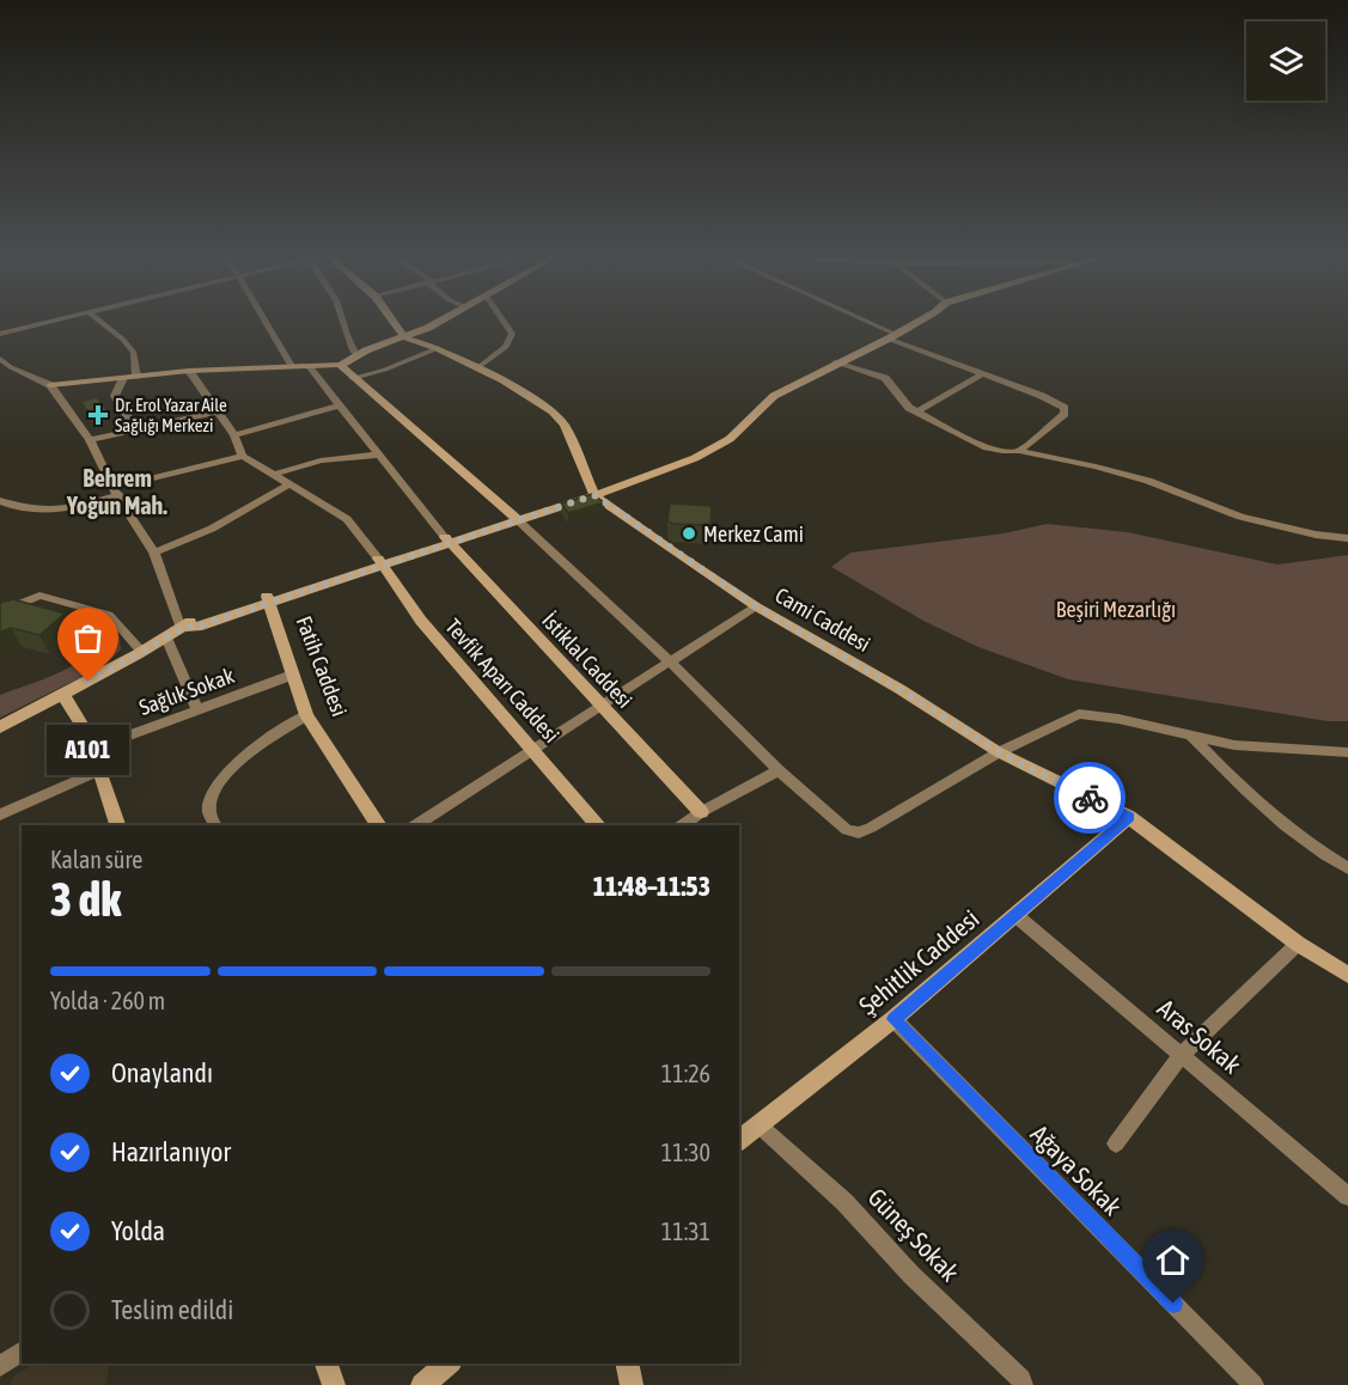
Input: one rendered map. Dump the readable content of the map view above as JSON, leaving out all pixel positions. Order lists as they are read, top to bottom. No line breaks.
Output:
{"streets":{"street":["Cami Caddesi","İstiklal Caddesi","Fatih Caddesi","Tevfik Aparı Caddesi","Sağlık Sokak","Şehitlik Caddesi","Aras Sokak","Ağaya Sokak","Güneş Sokak"]},"crossings":[["Cami Caddesi","Şehitlik Caddesi"],["Fatih Caddesi","Sağlık Sokak"],["Şehitlik Caddesi","Aras Sokak"],["Şehitlik Caddesi","Ağaya Sokak"],["Şehitlik Caddesi","Güneş Sokak"]],"districts":["Behrem Yoğun Mah."],"parks":["Beşiri Mezarlığı"],"places":{"health":["Dr. Erol Yazar Aile Sağlığı Merkezi"],"other":["Merkez Cami","A101"]},"page":{"bubble":"A101","heading":["3 dk","Kalan süre","11:48–11:53"],"bar":"Yolda · 260 m","list":[["Onaylandı","11:26"],["Hazırlanıyor","11:30"],["Yolda","11:31"],"Teslim edildi"]}}
